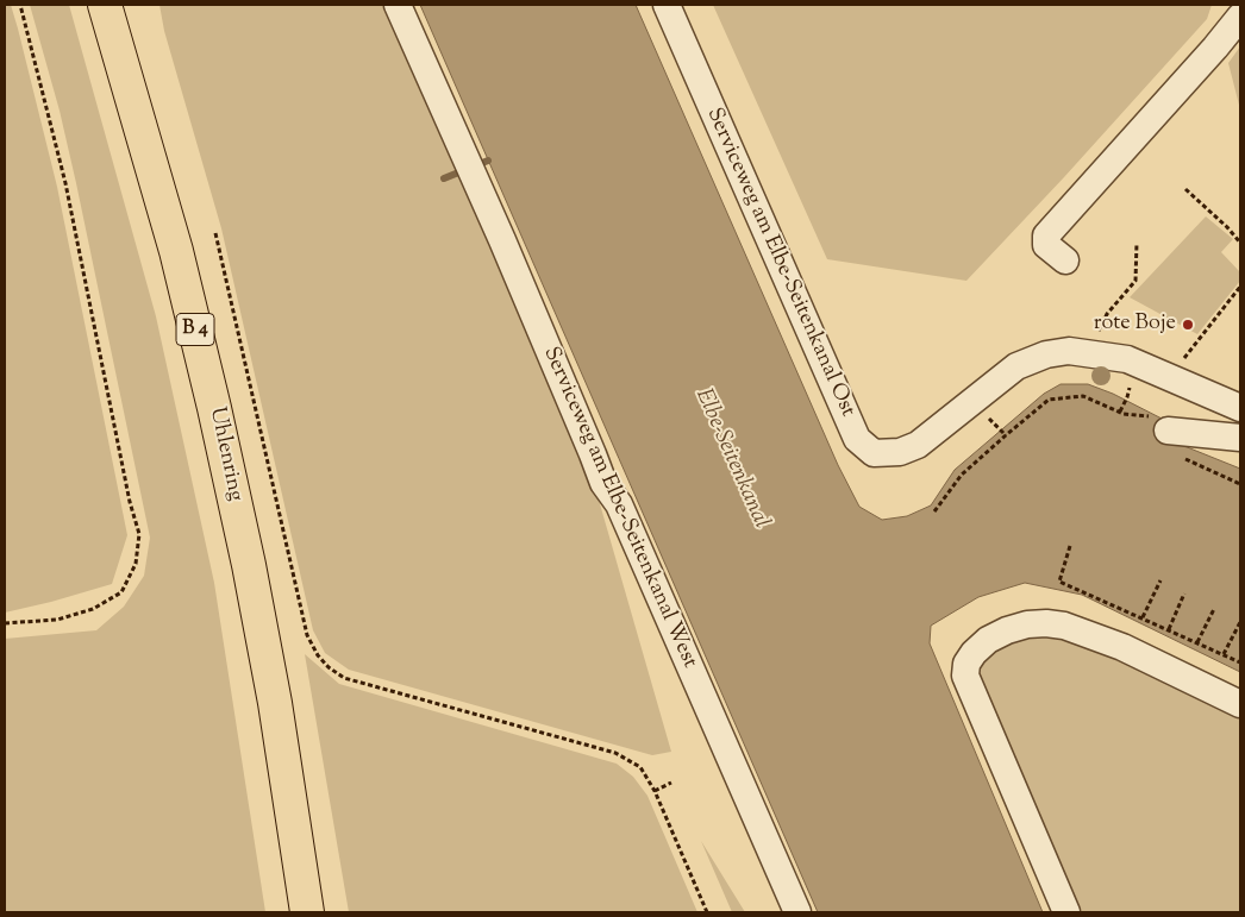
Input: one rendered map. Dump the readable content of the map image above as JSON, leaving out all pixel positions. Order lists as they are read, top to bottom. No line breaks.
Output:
{"streets":{"highway":["B 4","Uhlenring"],"street":["Serviceweg am Elbe-Seitenkanal Ost","Serviceweg am Elbe-Seitenkanal West"]},"water":["Elbe-Seitenkanal"],"places":["rote Boje"]}
